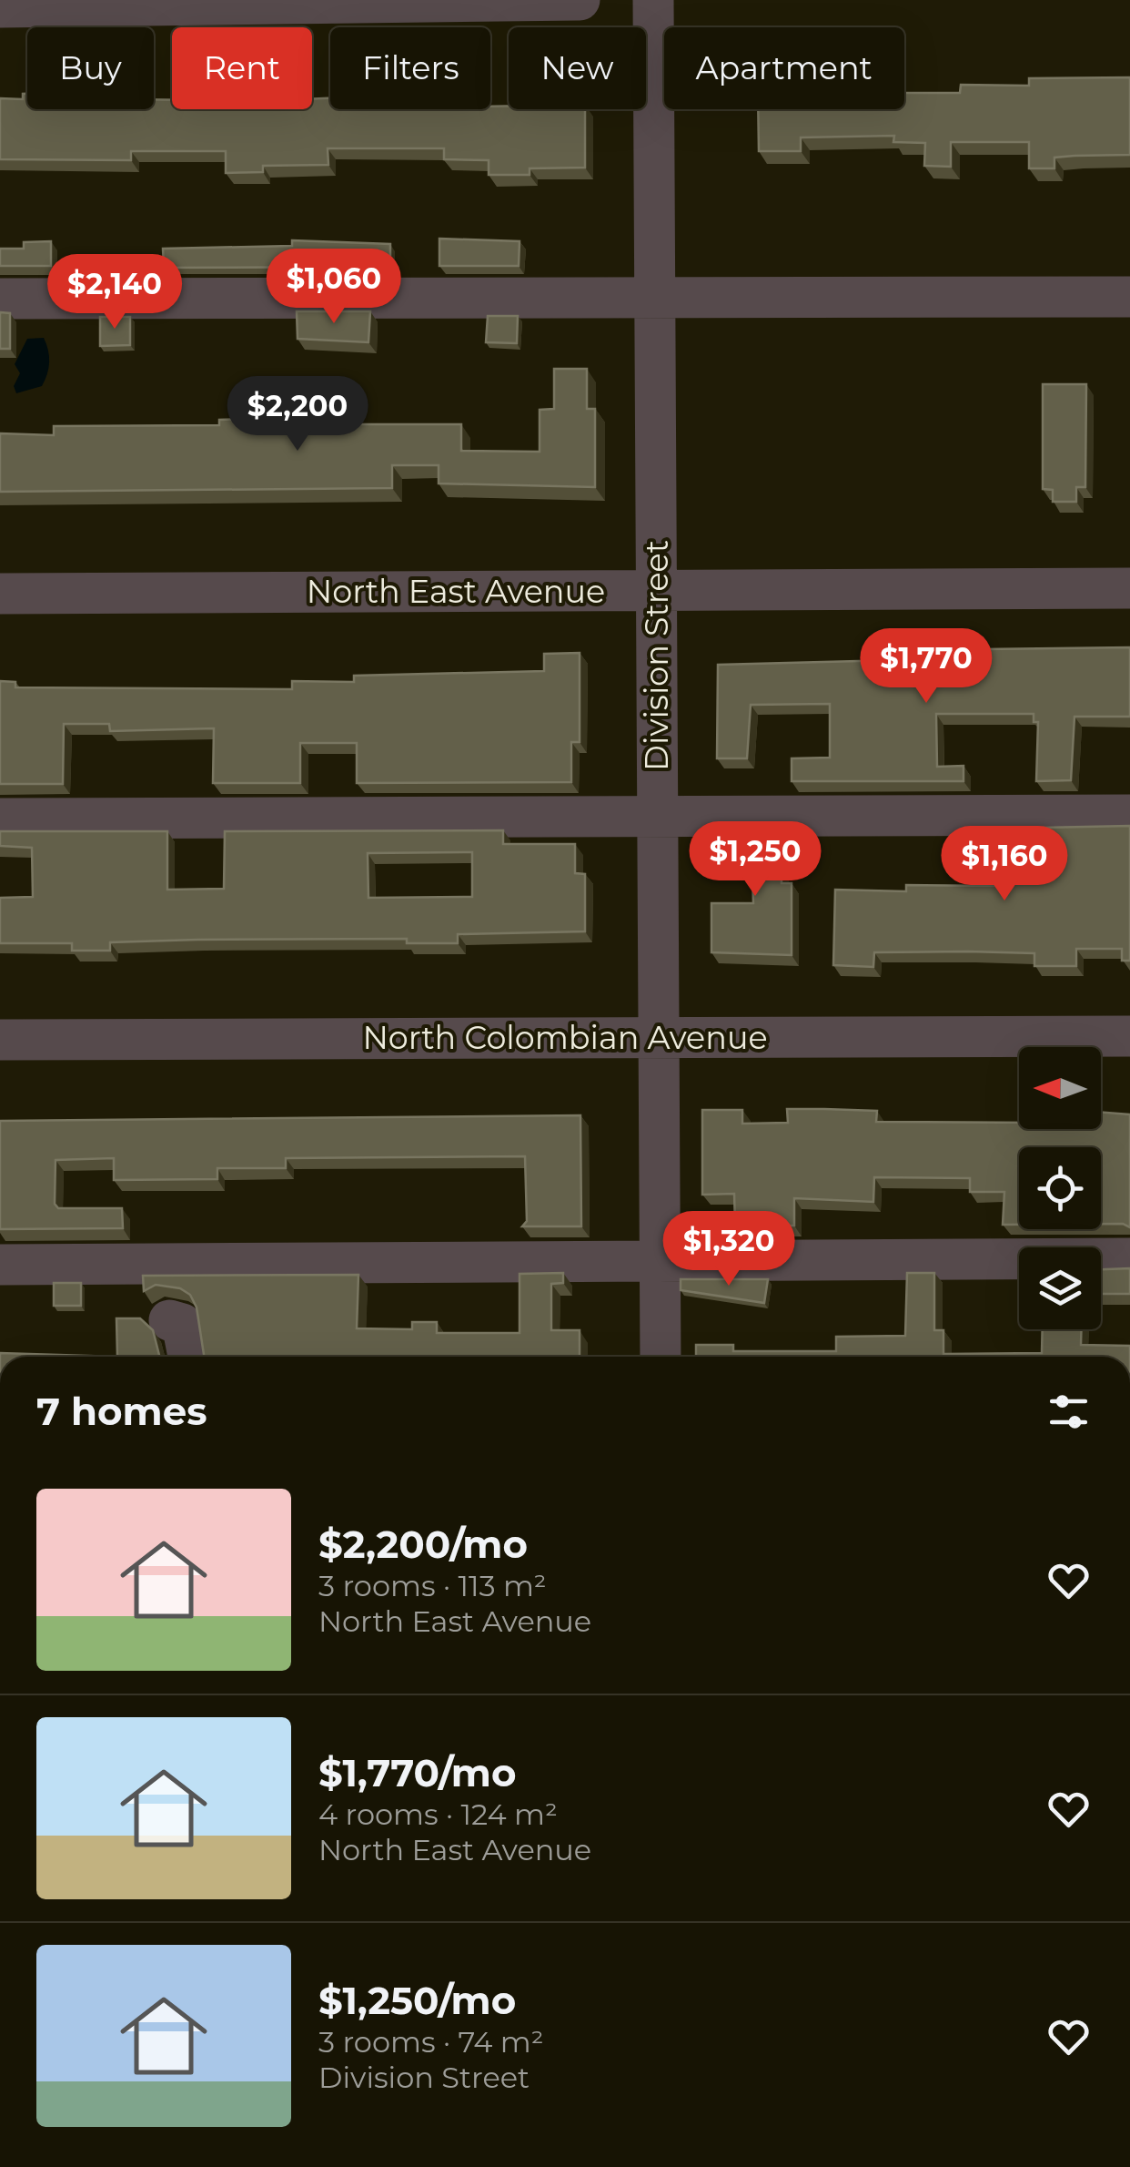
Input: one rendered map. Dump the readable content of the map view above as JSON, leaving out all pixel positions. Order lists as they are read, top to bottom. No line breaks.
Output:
{"streets":{"street":["North East Avenue","Division Street","North Colombian Avenue"]},"crossings":[["North East Avenue","Division Street"],["Division Street","North Colombian Avenue"]],"north":"left","page":{"chip":["Buy","Rent","Filters","New","Apartment"],"price":["$1,060","$2,140","$2,200","$1,770","$1,250","$1,160","$1,320"],"heading":"7 homes","list":[{"name":"$2,200/mo","note":"3 rooms · 113 m² · North East Avenue"},{"name":"$1,770/mo","note":"4 rooms · 124 m² · North East Avenue"},{"name":"$1,250/mo","note":"3 rooms · 74 m² · Division Street"}]}}
